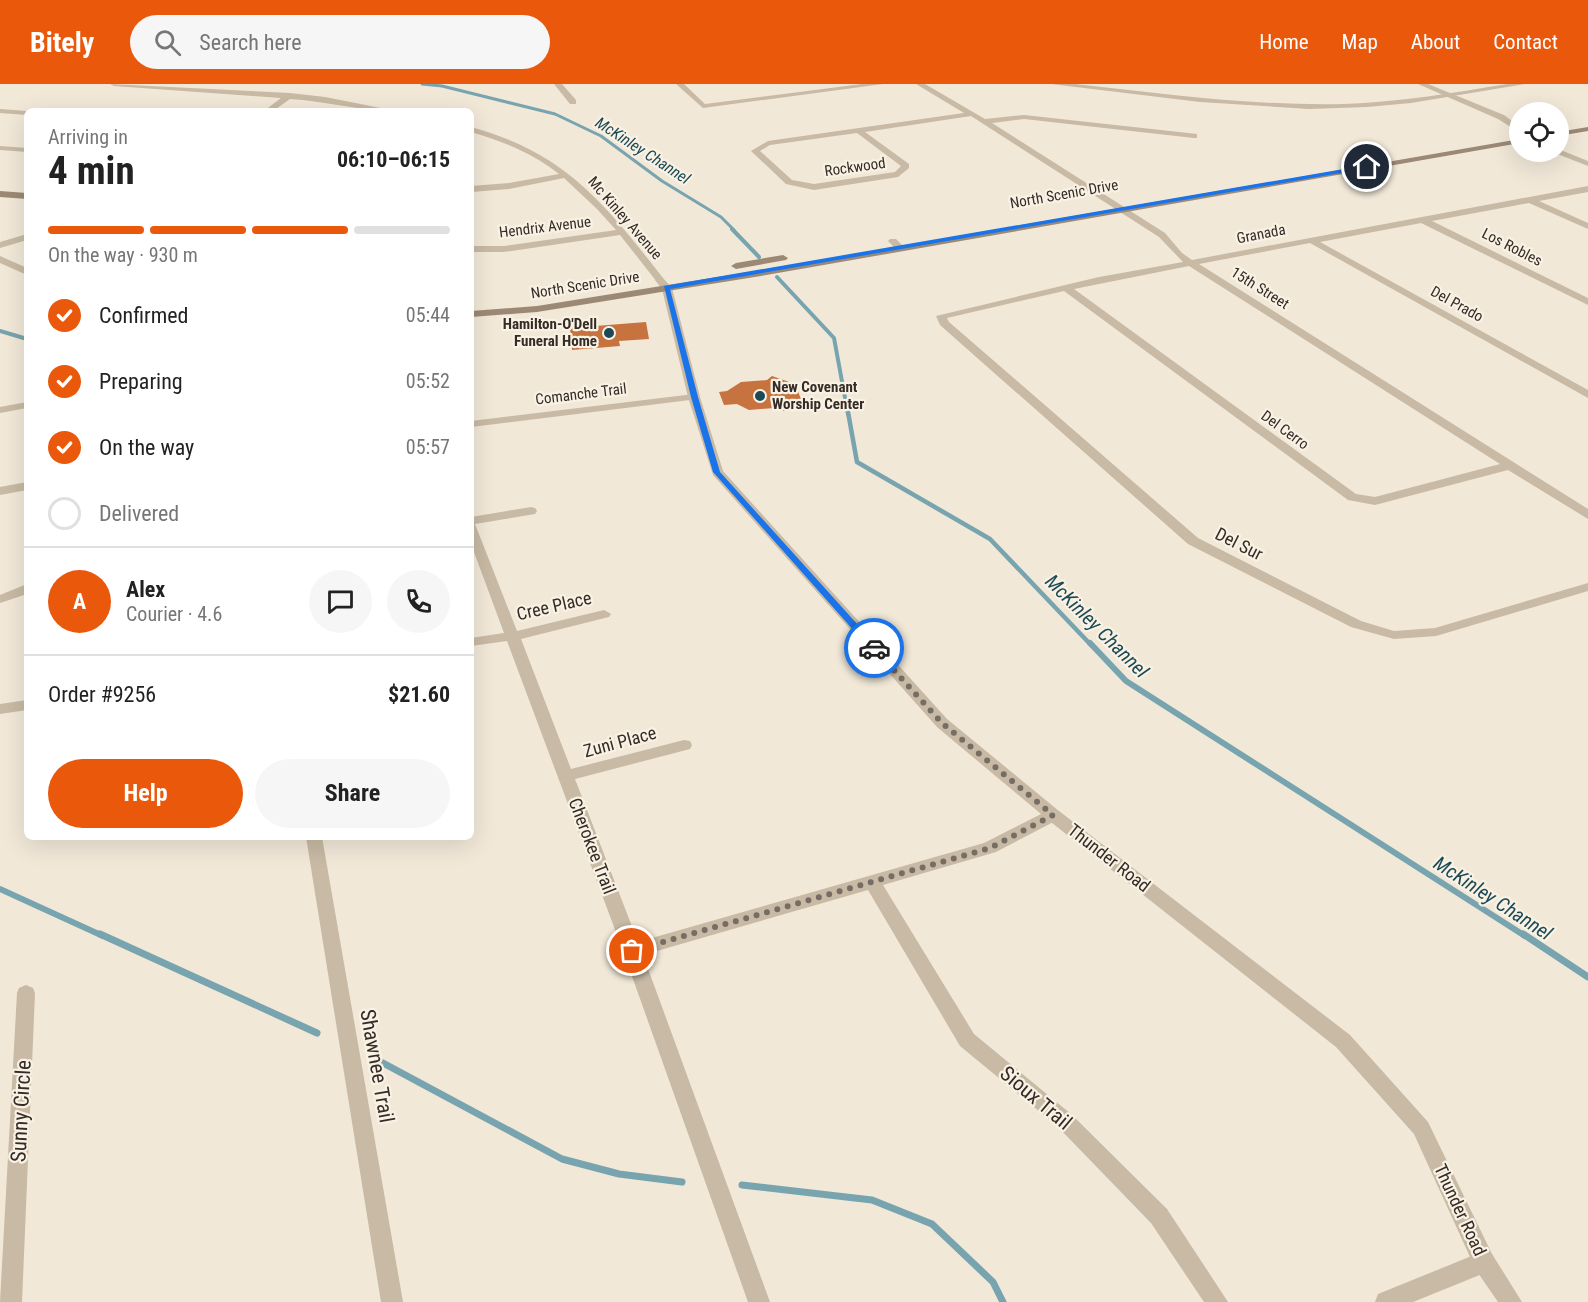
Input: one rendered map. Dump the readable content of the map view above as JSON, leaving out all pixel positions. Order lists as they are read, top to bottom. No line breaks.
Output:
{"streets":{"main road":["North Scenic Drive"],"street":["Rockwood","Mc Kinley Avenue","Hendrix Avenue","Granada","Los Robles","15th Street","Del Prado","Comanche Trail","Del Cerro","Del Sur","Cree Place","Zuni Place","Cherokee Trail","Thunder Road","Shawnee Trail","Sioux Trail","Sunny Circle"]},"crossings":[["North Scenic Drive","Mc Kinley Avenue"],["North Scenic Drive","15th Street"],["North Scenic Drive","Thunder Road"],["Mc Kinley Avenue","Hendrix Avenue"],["Mc Kinley Avenue","Thunder Road"],["Granada","Los Robles"],["Granada","15th Street"],["Granada","Del Prado"],["Granada","Del Cerro"],["Granada","Del Sur"],["15th Street","Del Cerro"],["Comanche Trail","Thunder Road"],["Cree Place","Cherokee Trail"],["Zuni Place","Cherokee Trail"]],"water":["McKinley Channel"],"places":["Hamilton-O'Dell Funeral Home","New Covenant Worship Center"],"page":{"header":"Bitely","search":"Search here","nav":["Home","Map","About","Contact"],"heading":["4 min","Arriving in","06:10–06:15"],"panel":["Alex","Courier · 4.6","Order #9256","$21.60"],"bar":"On the way · 930 m","list":[["Confirmed","05:44"],["Preparing","05:52"],["On the way","05:57"],"Delivered"],"round":"A","buttons":["Help","Share"]}}
